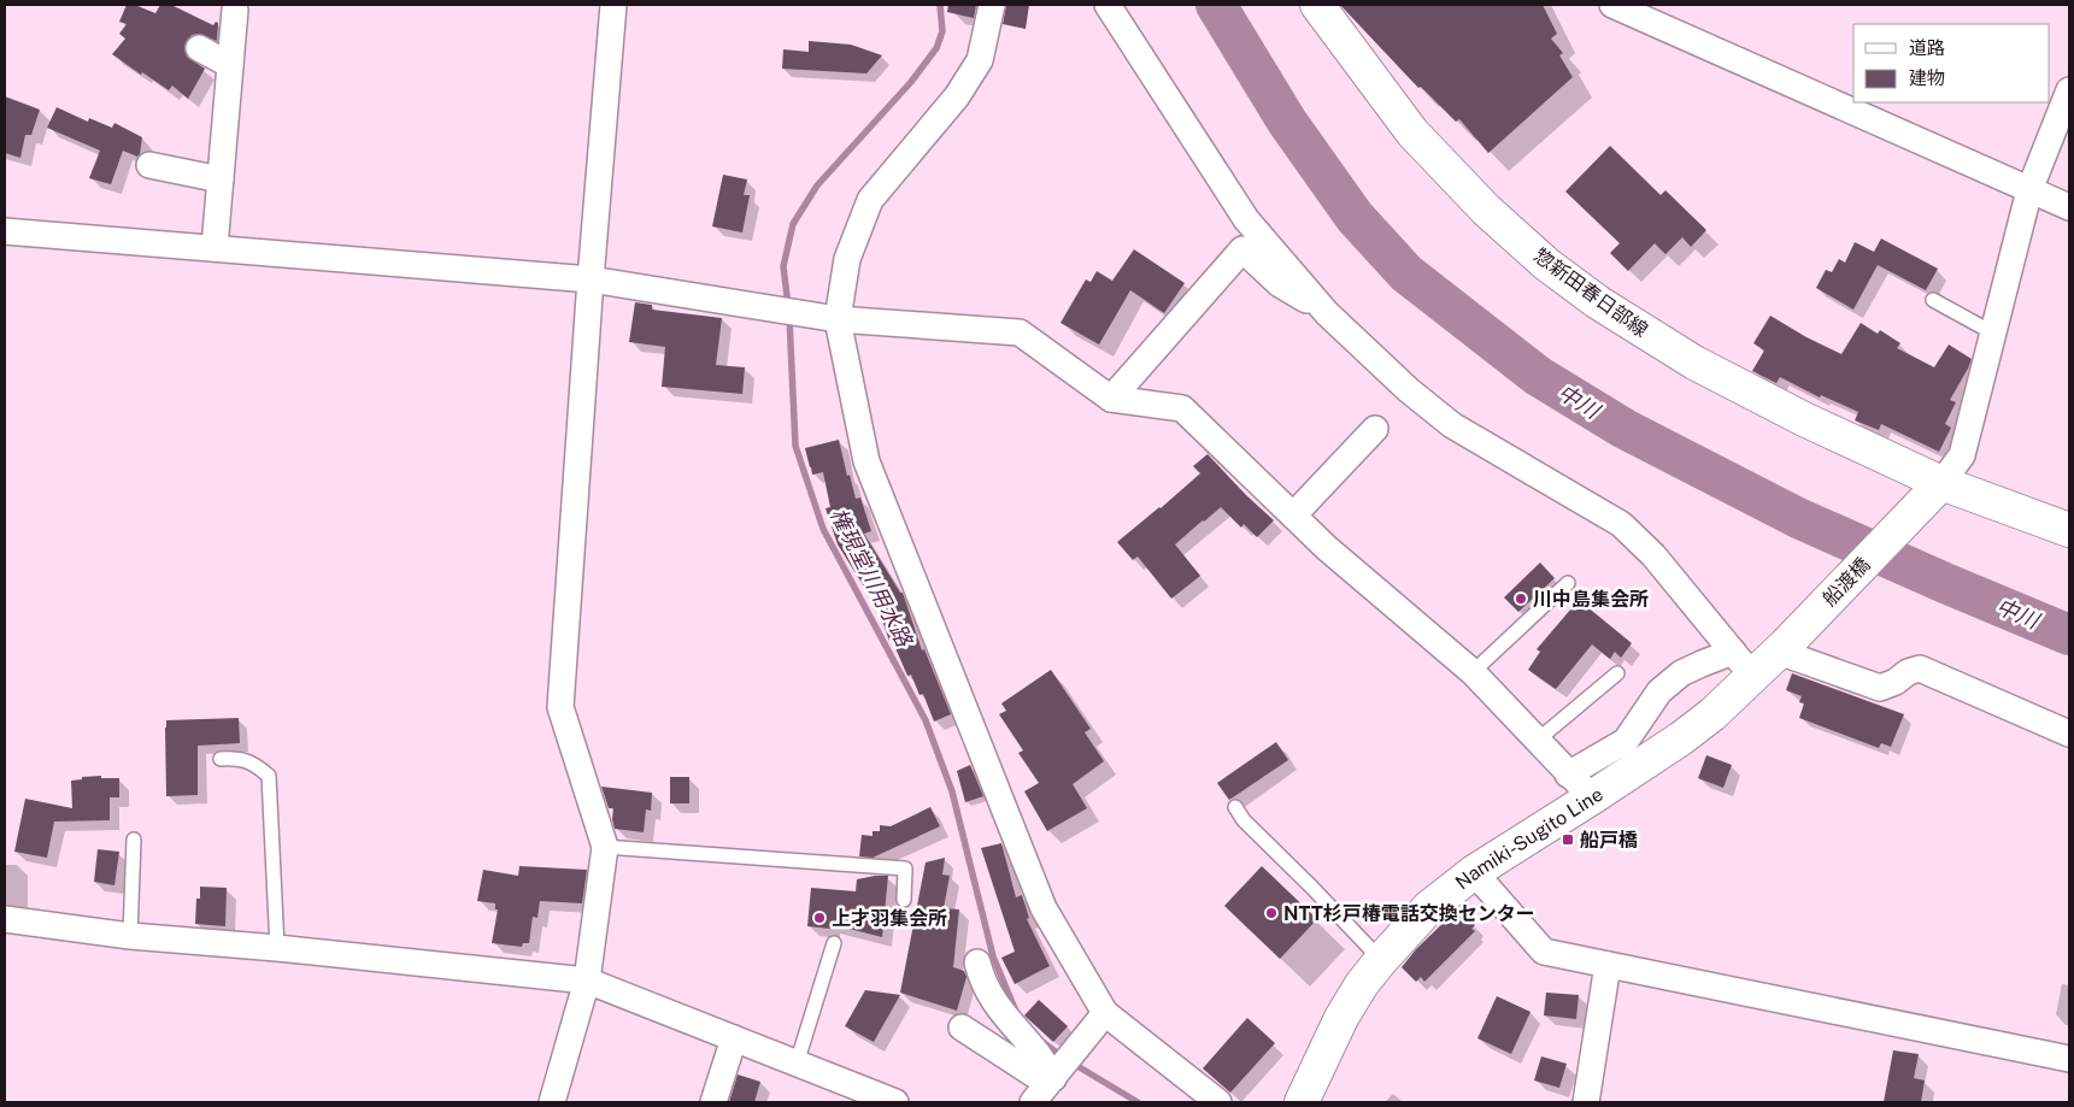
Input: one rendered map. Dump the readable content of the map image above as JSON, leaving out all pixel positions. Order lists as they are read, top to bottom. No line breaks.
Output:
{"streets":{"main road":["惣新田春日部線","船渡橋","Namiki-Sugito Line"]},"crossings":[["惣新田春日部線","船渡橋"],["船渡橋","Namiki-Sugito Line"]],"water":["中川","権現堂川用水路"],"places":{"other":["川中島集会所","NTT杉戸椿電話交換センター","上才羽集会所"],"transit":["船戸橋"]},"legend":["道路","建物"]}
